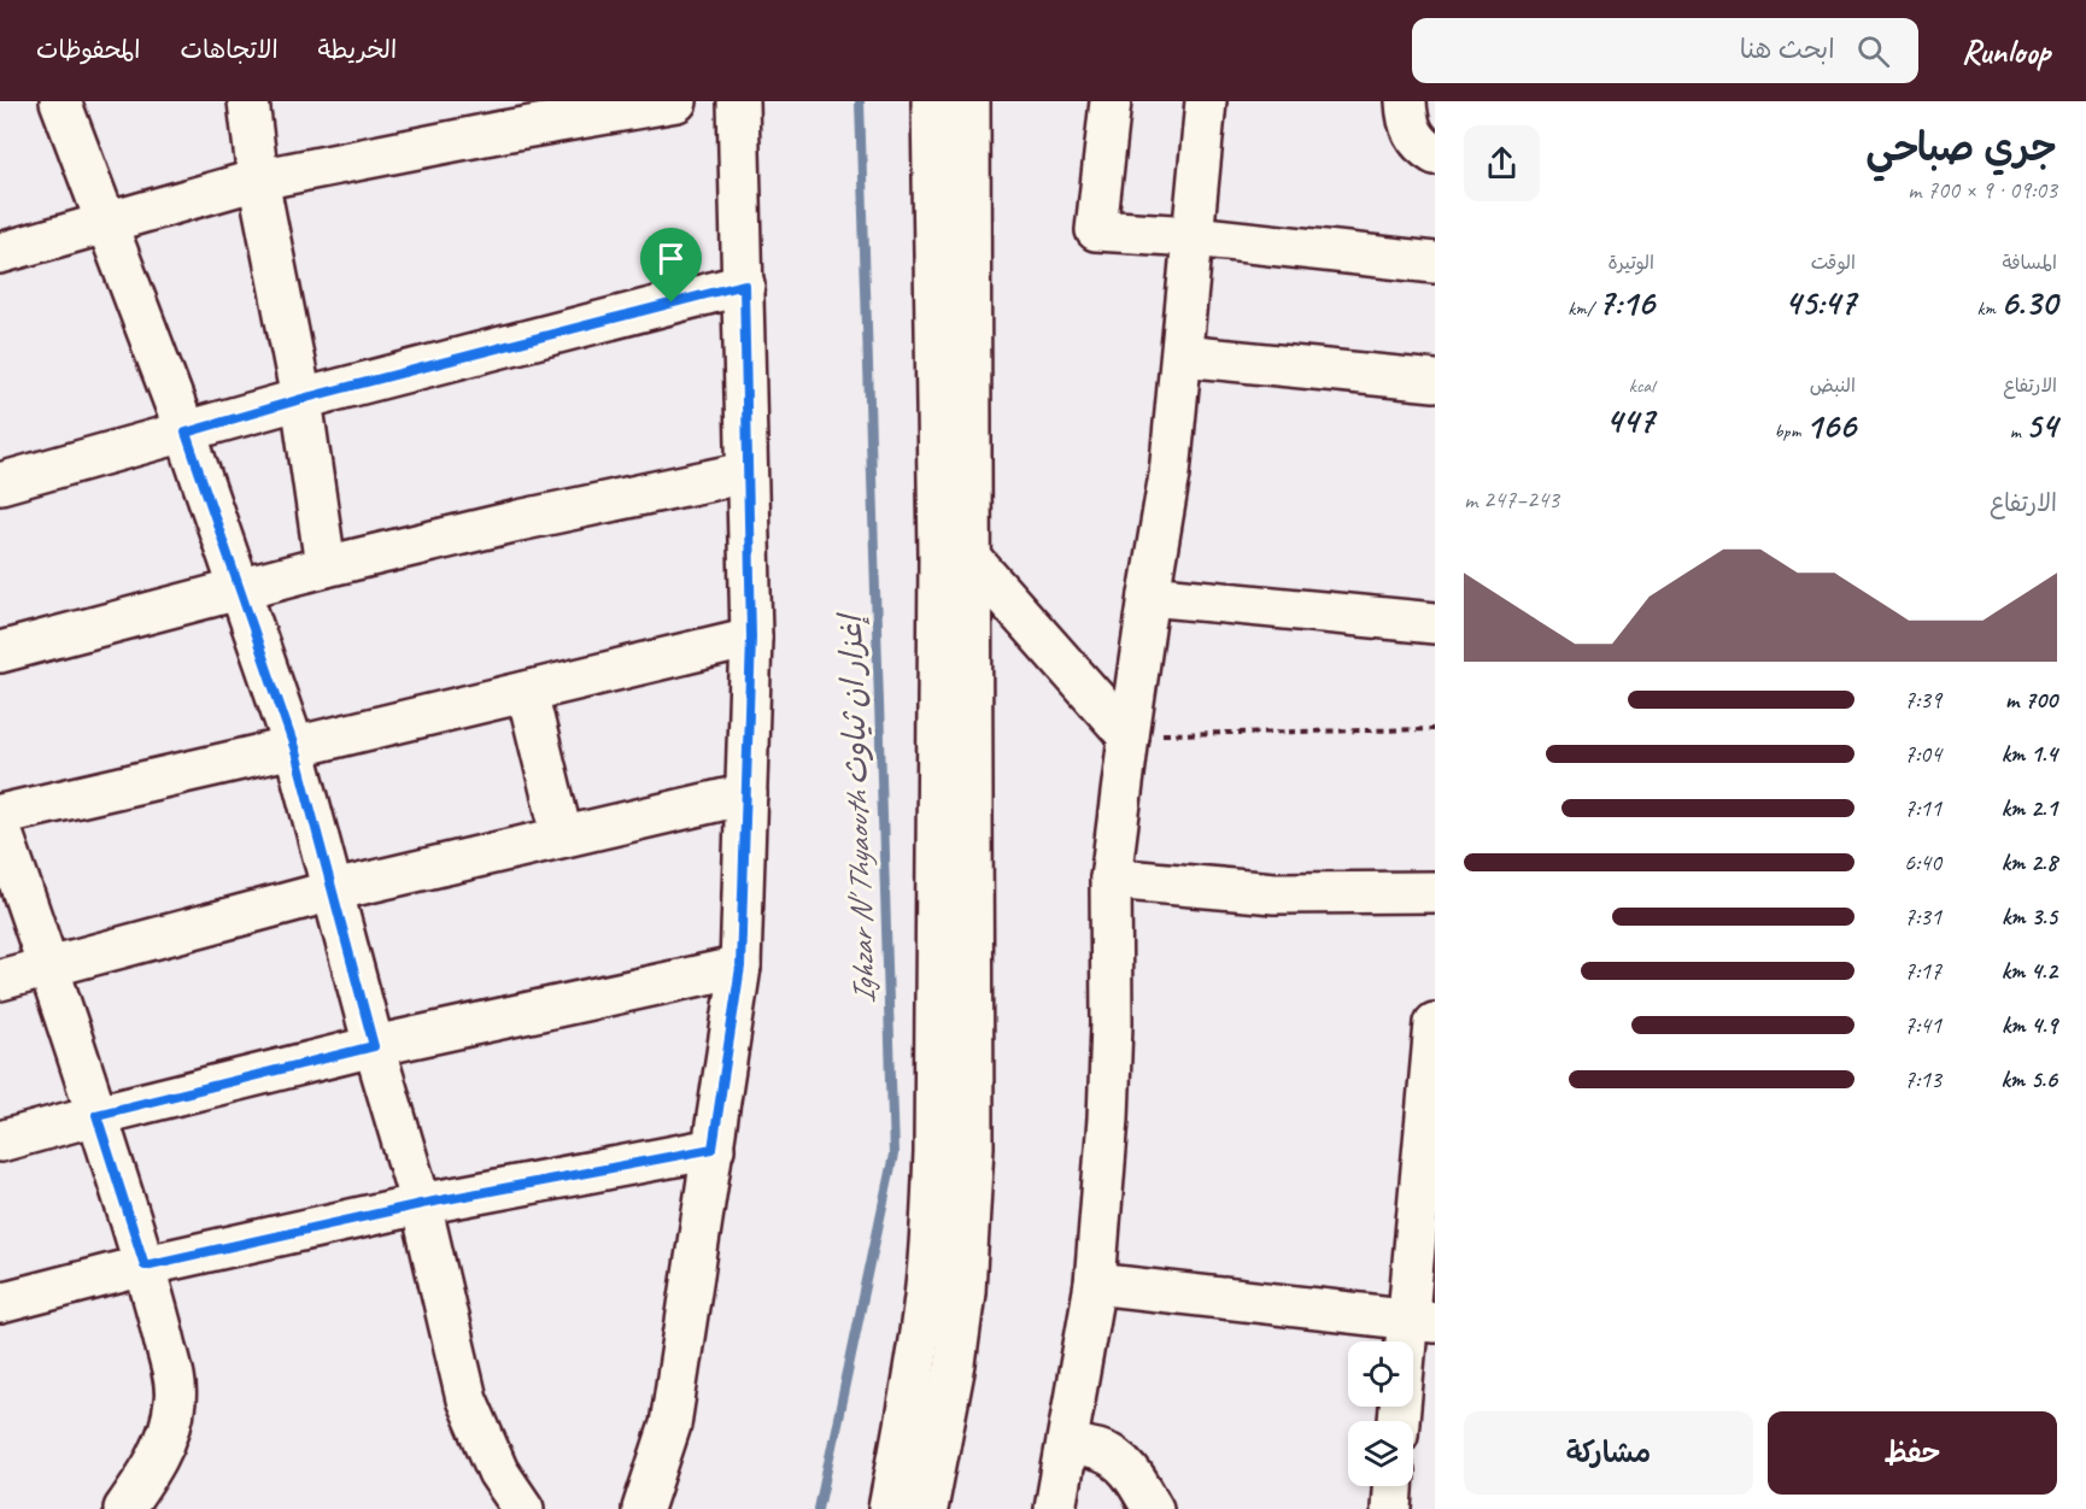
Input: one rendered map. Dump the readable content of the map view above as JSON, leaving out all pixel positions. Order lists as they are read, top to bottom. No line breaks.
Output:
{"water":["Ighzar N' Thyaouth إغزار ان ثياوث"],"page":{"header":"Runloop","search":"ابحث هنا","nav":["الخريطة","الاتجاهات","المحفوظات"],"heading":["جري صباحي","09:03 · 9 × 700 m"],"stats":[["المسافة","6.30 km"],["الوقت","45:47"],["الوتيرة","7:16 /km"],["الارتفاع","54 m"],["النبض","166 bpm"],["kcal","447"]],"chart":["الارتفاع","243–247 m"],"list":[{"name":"700 m","note":"7:39"},{"name":"1.4 km","note":"7:04"},{"name":"2.1 km","note":"7:11"},{"name":"2.8 km","note":"6:40"},{"name":"3.5 km","note":"7:31"},{"name":"4.2 km","note":"7:17"},{"name":"4.9 km","note":"7:41"},{"name":"5.6 km","note":"7:13"}],"buttons":["حفظ","مشاركة"]}}
